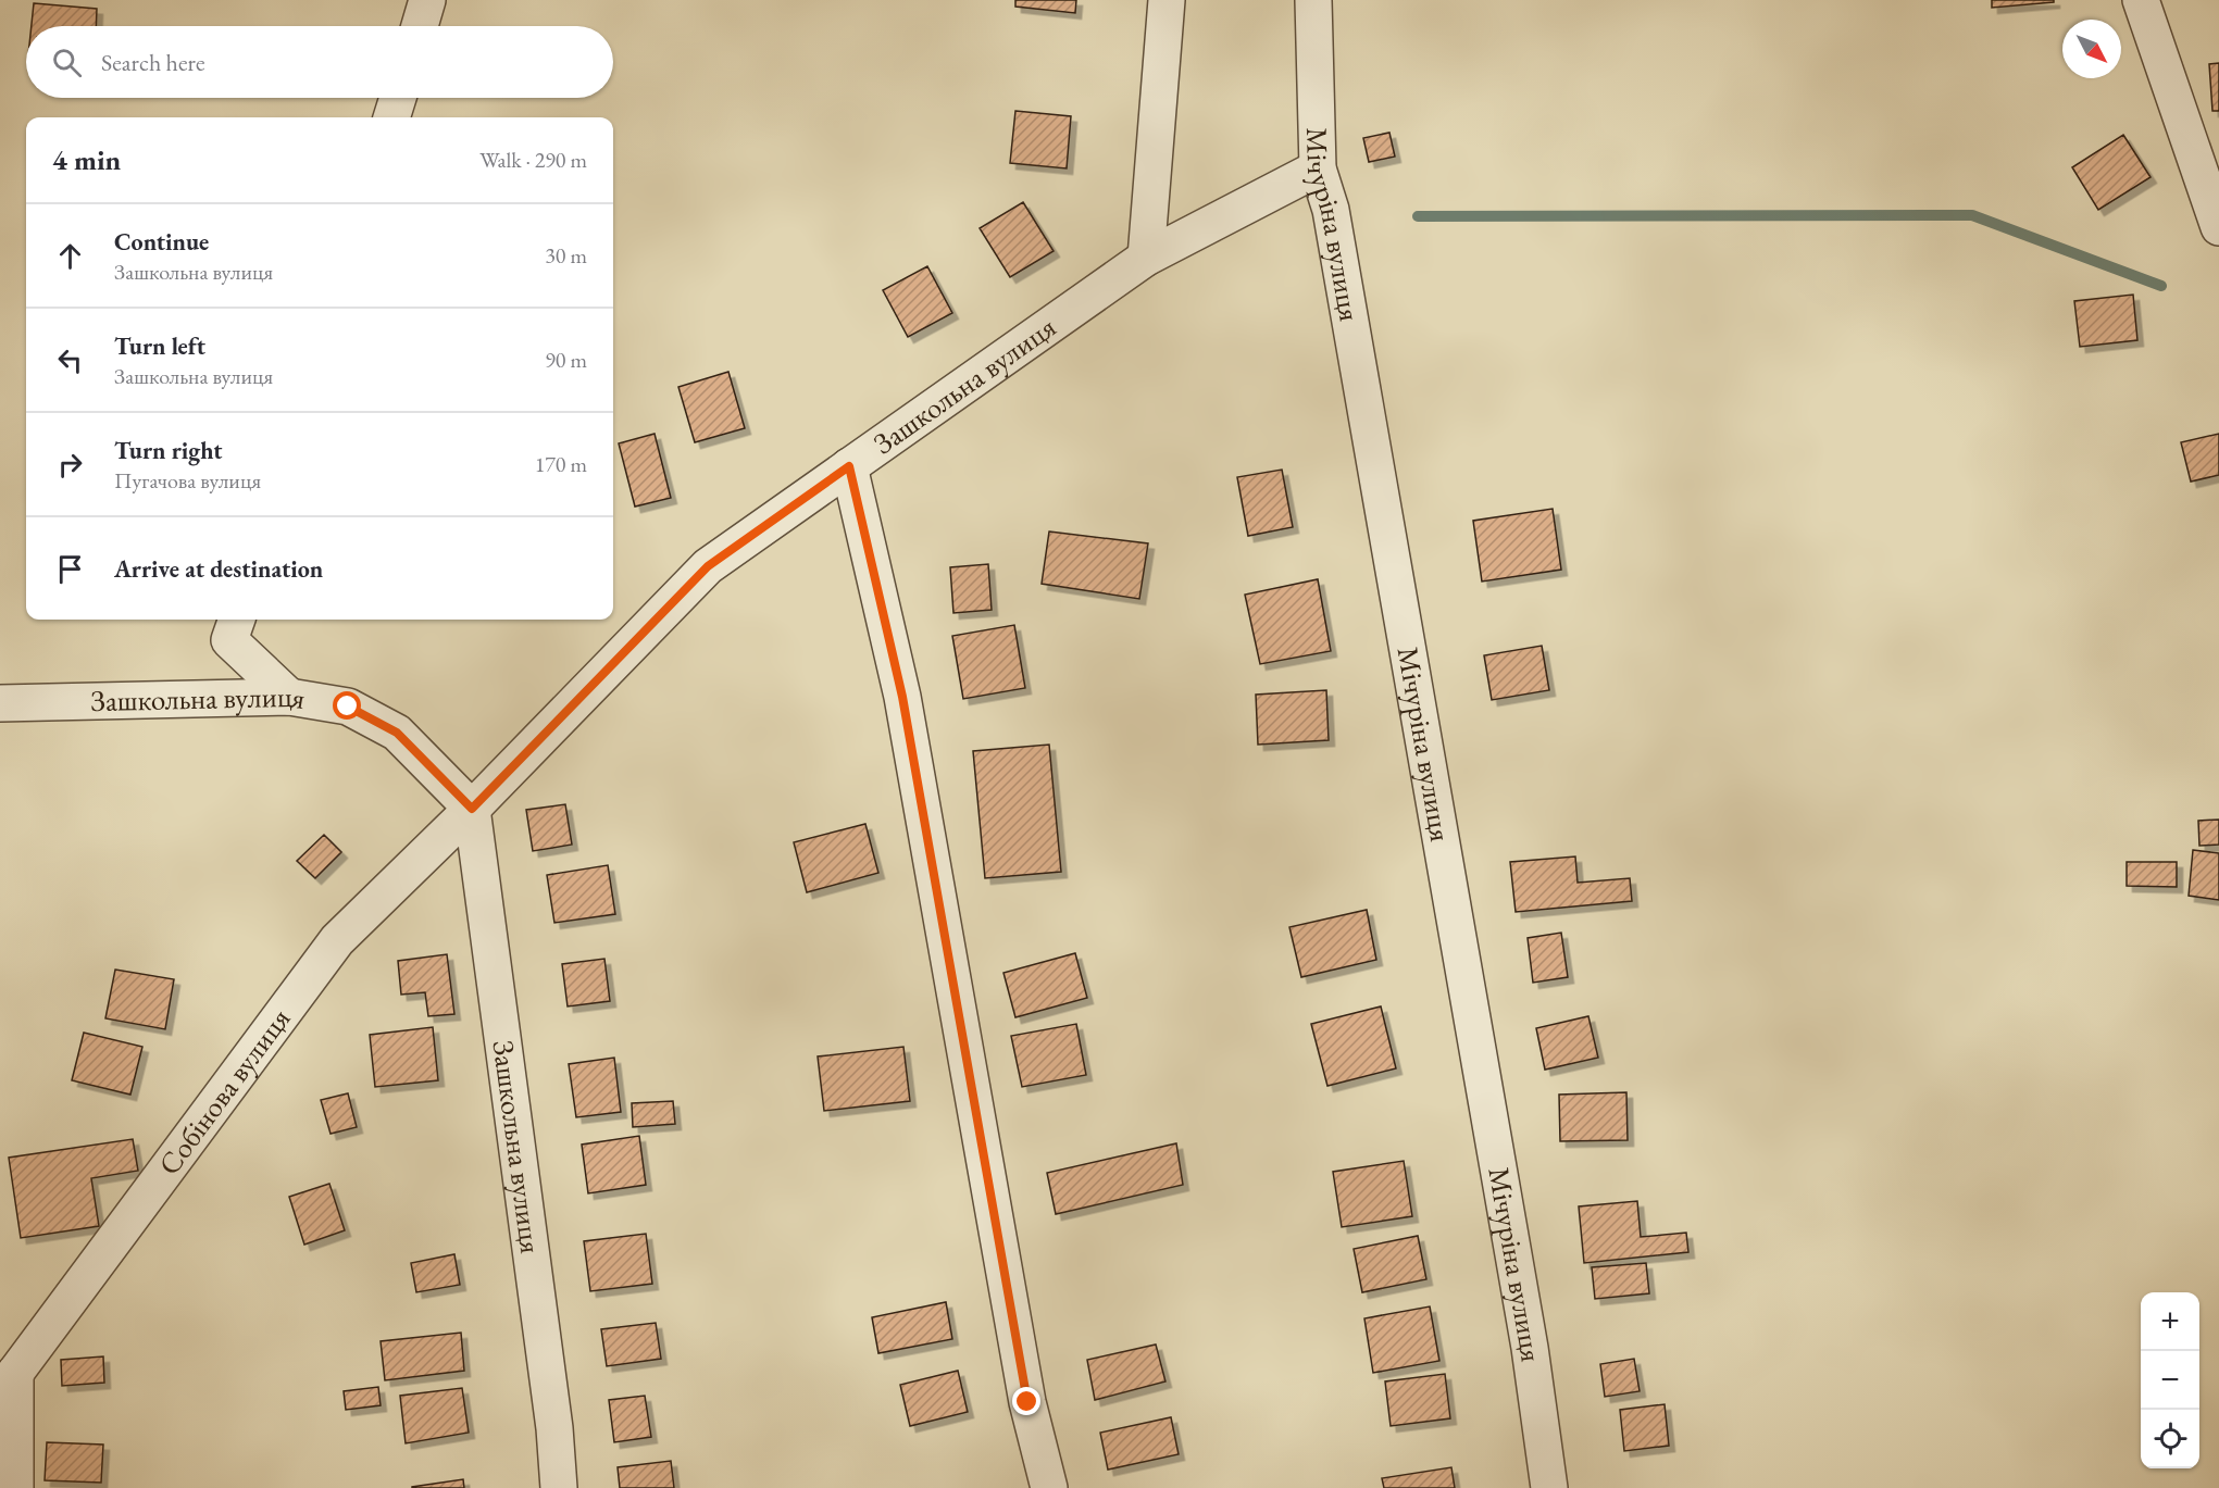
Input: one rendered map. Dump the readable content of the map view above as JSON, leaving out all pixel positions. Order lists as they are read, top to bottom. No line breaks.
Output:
{"streets":{"street":["Мічуріна вулиця","Зашкольна вулиця","Собінова вулиця"]},"crossings":[["Мічуріна вулиця","Зашкольна вулиця"],["Зашкольна вулиця","Собінова вулиця"]],"north":"bottom right","page":{"search":"Search here","heading":["4 min","Walk · 290 m"],"list":[["Continue","Зашкольна вулиця","30 m"],["Turn left","Зашкольна вулиця","90 m"],["Turn right","Пугачова вулиця","170 m"],"Arrive at destination"],"map_buttons":["+","−"]}}
